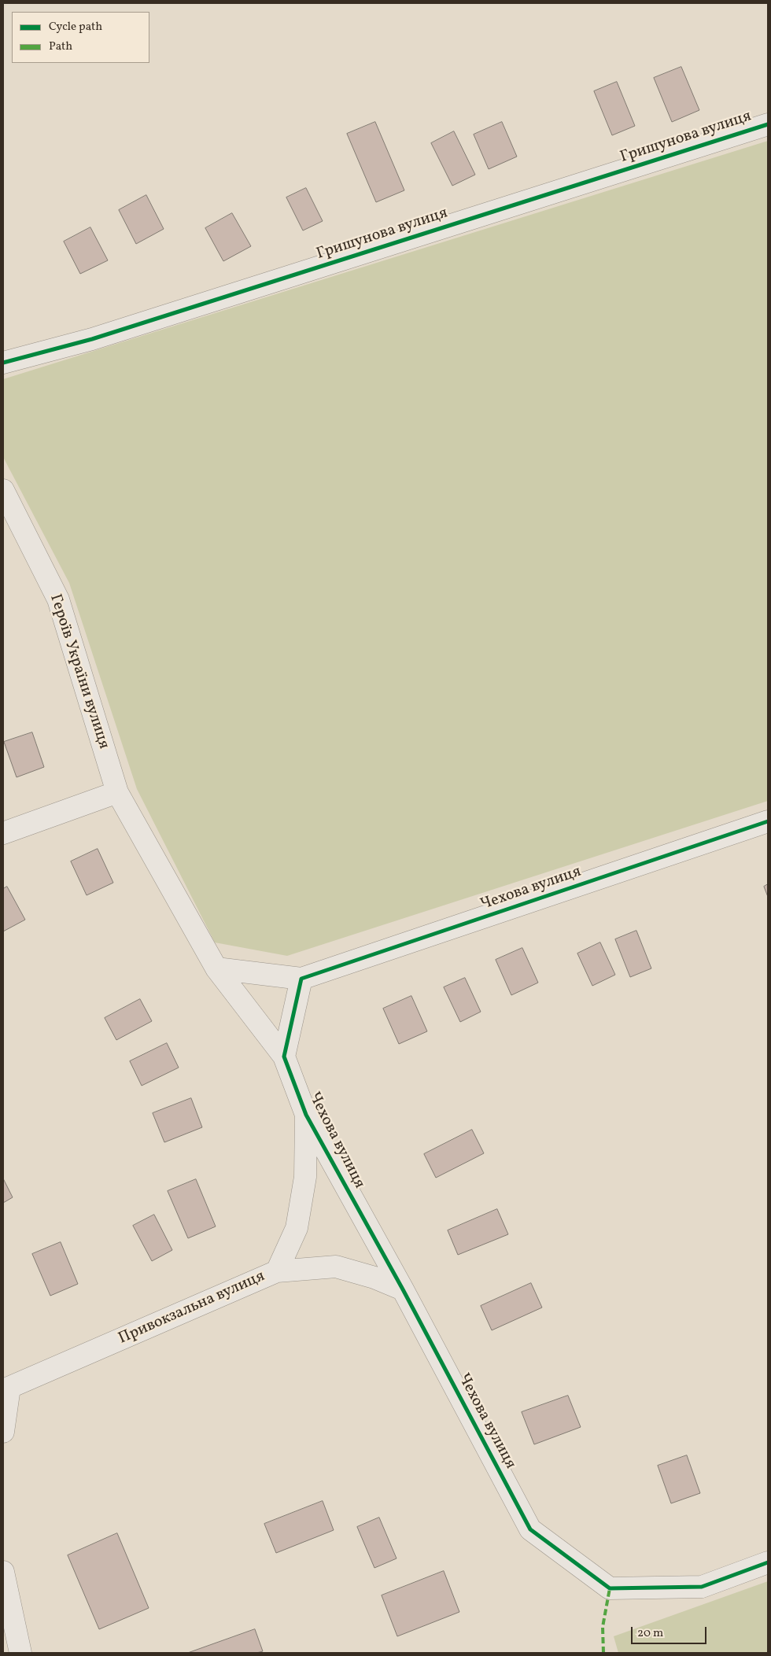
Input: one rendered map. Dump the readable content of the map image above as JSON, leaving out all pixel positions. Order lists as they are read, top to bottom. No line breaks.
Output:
{"streets":{"street":["Гришунова вулиця","Героїв України вулиця","Чехова вулиця","Привокзальна вулиця"]},"crossings":[["Героїв України вулиця","Чехова вулиця"],["Чехова вулиця","Привокзальна вулиця"]],"legend":["Cycle path","Path"],"scale_bar":"20 m"}
